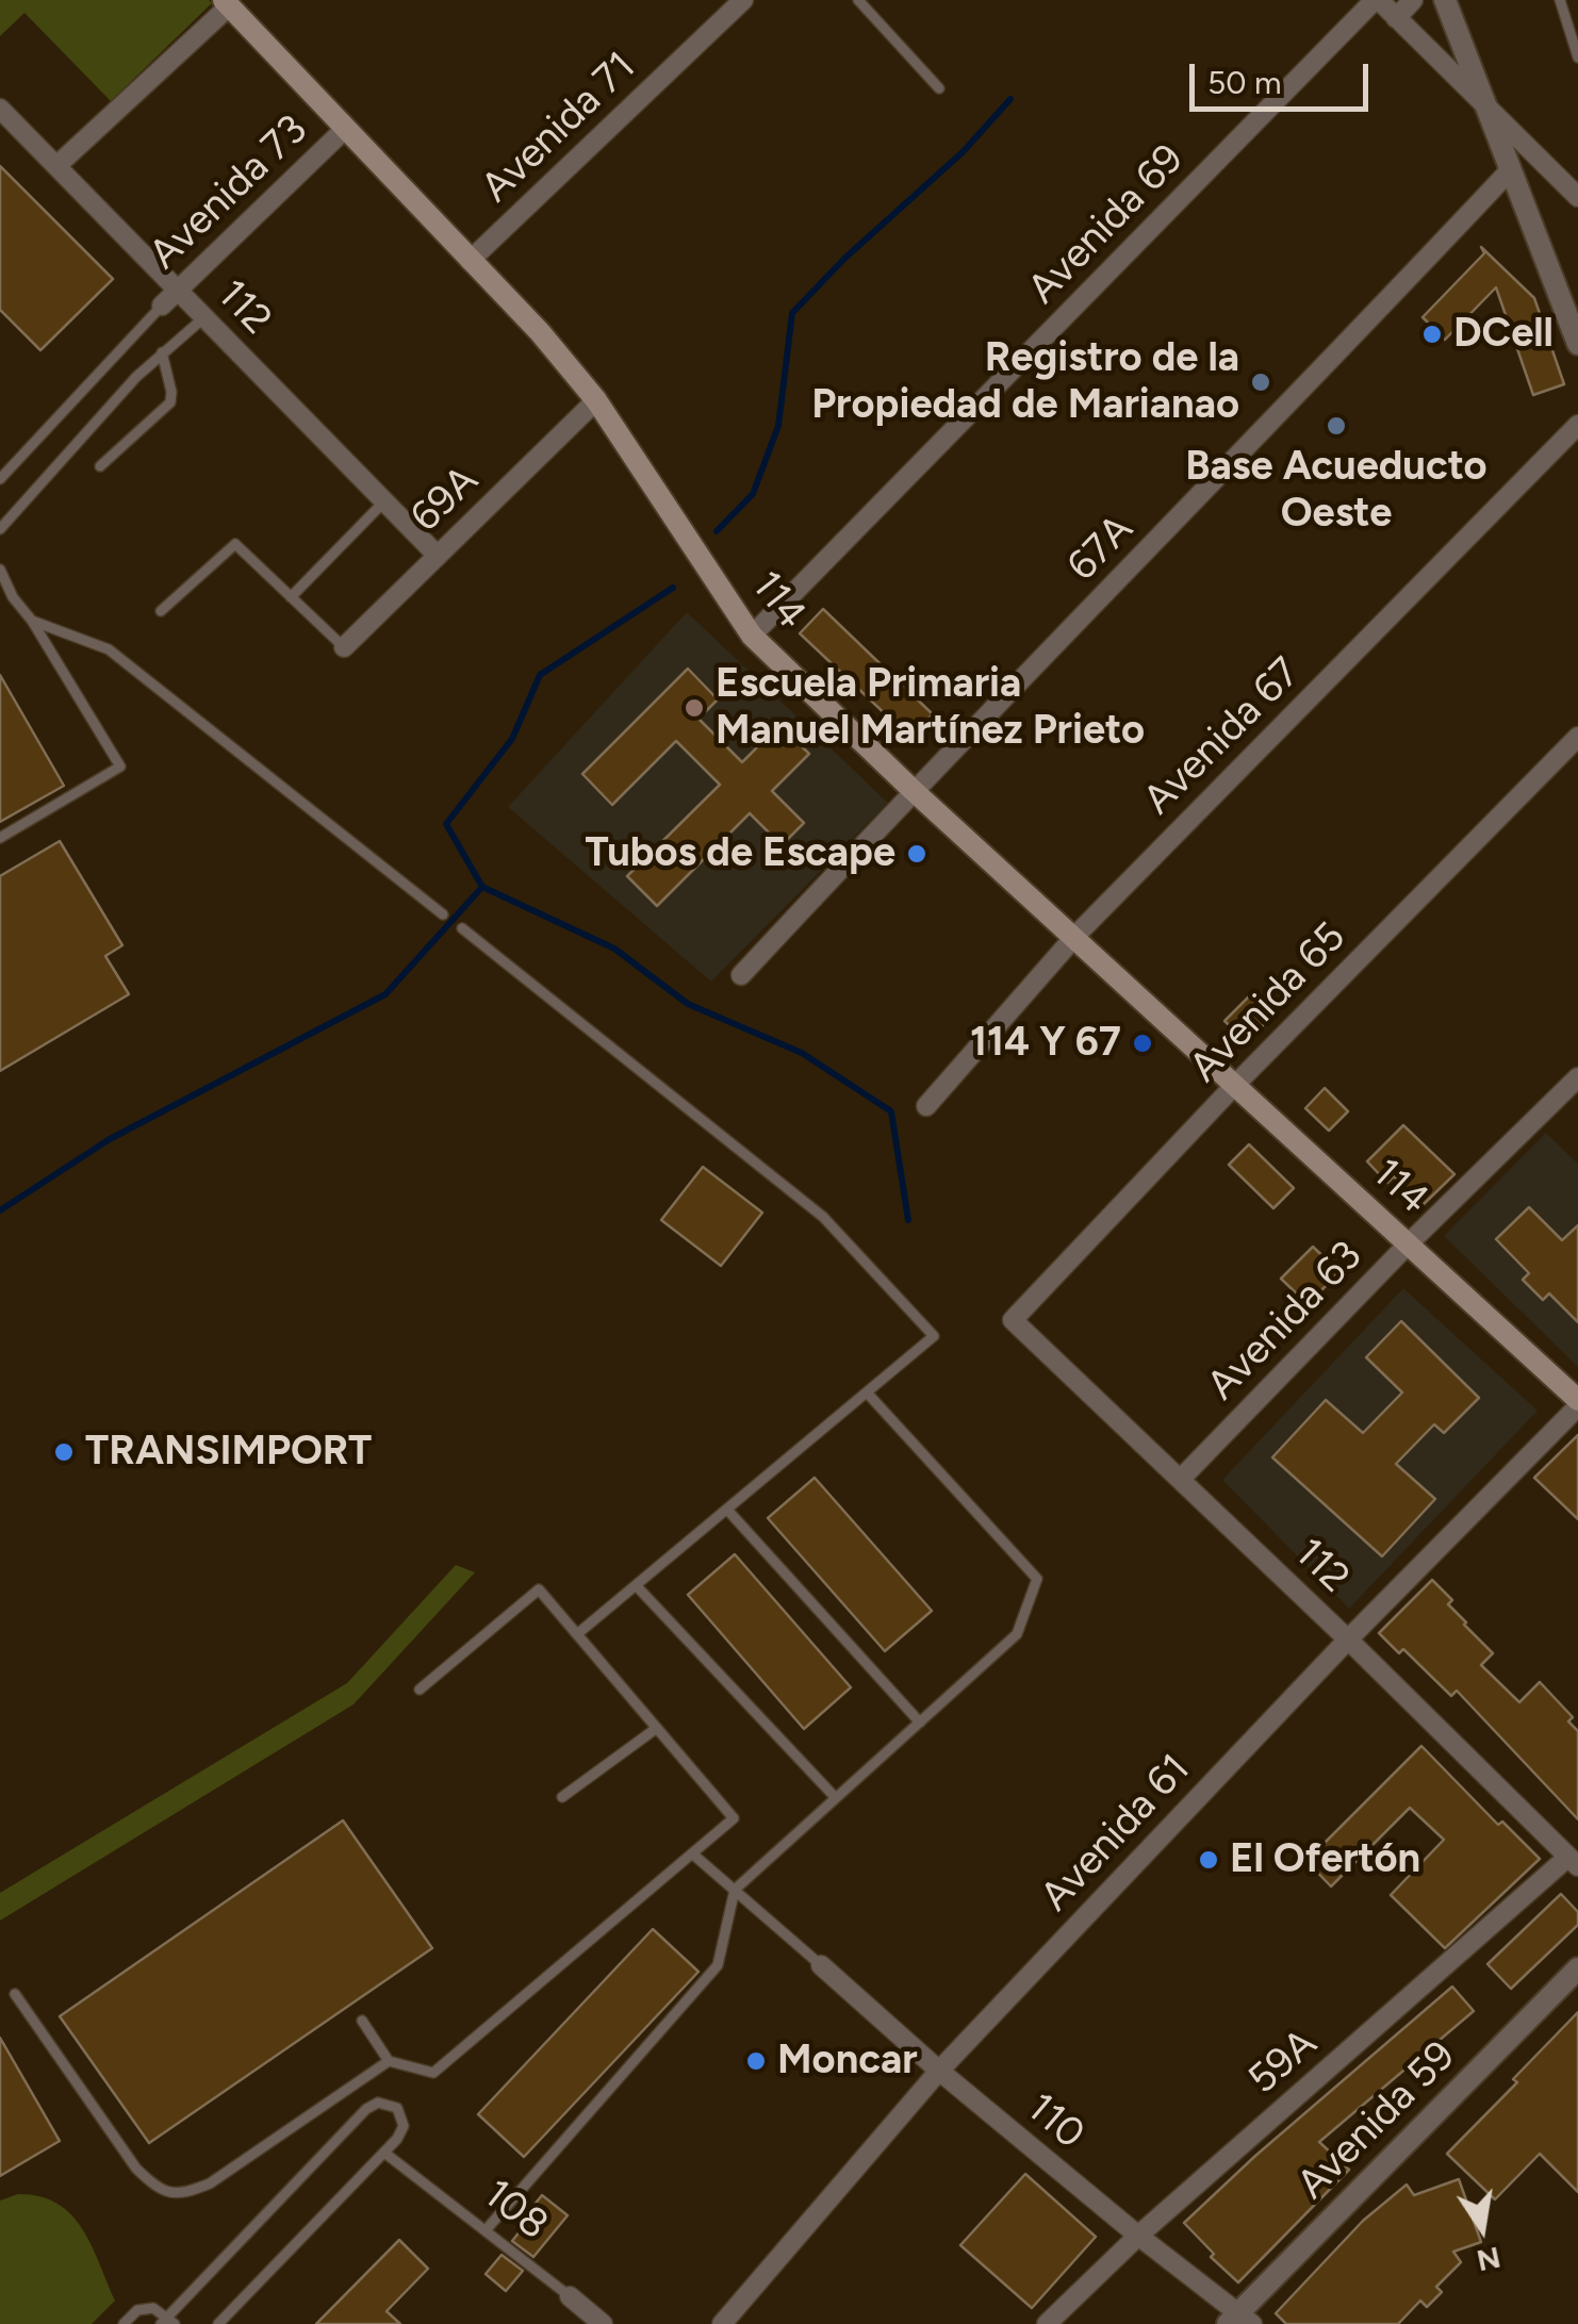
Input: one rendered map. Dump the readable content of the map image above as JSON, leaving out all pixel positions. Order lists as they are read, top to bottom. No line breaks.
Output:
{"streets":{"main road":["114"],"street":["Avenida 71","Avenida 73","Avenida 69","112","69A","67A","Avenida 67","Avenida 65","Avenida 63","Avenida 61","59A","Avenida 59","110","108"]},"crossings":[["Avenida 71","114"],["Avenida 73","112"],["Avenida 73","114"],["Avenida 69","114"],["112","69A"],["112","Avenida 65"],["112","Avenida 63"],["112","Avenida 61"],["112","59A"],["69A","114"],["67A","114"],["114","Avenida 67"],["114","Avenida 65"],["114","Avenida 63"],["114","Avenida 61"],["Avenida 61","110"],["59A","110"],["Avenida 59","110"]],"places":["DCell","Registro de la Propiedad de Marianao","Base Acueducto Oeste","Escuela Primaria Manuel Martínez Prieto","Tubos de Escape","114 Y 67","TRANSIMPORT","El Ofertón","Moncar"],"scale_bar":"50 m","north":"bottom"}
